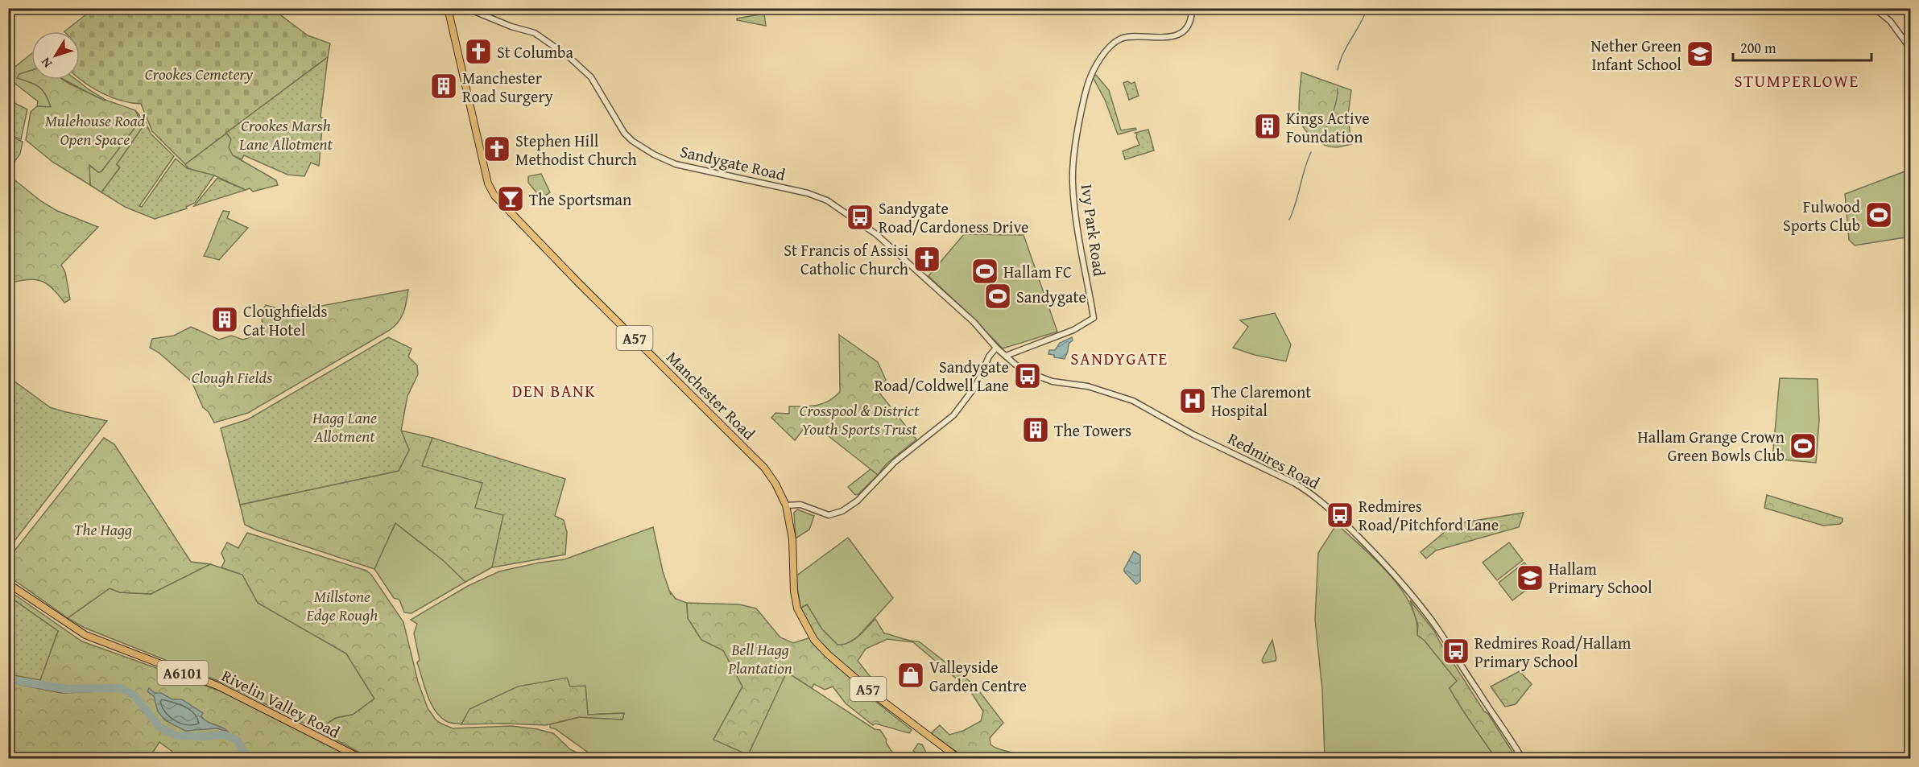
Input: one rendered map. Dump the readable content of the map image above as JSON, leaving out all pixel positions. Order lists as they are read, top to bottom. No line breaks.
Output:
{"streets":{"main road":["A57","Manchester Road","A6101","Rivelin Valley Road"],"street":["Sandygate Road","Ivy Park Road","Redmires Road"]},"crossings":[["Sandygate Road","Redmires Road"],["Ivy Park Road","Redmires Road"]],"districts":["STUMPERLOWE","SANDYGATE","DEN BANK"],"parks":["Crookes Cemetery","Mulehouse Road Open Space","Crookes Marsh Lane Allotment","Clough Fields","Crosspool & District Youth Sports Trust","Hagg Lane Allotment","The Hagg","Millstone Edge Rough","Bell Hagg Plantation"],"places":{"church":["St Columba","Stephen Hill Methodist Church","St Francis of Assisi Catholic Church"],"school or university":["Nether Green Infant School","Hallam Primary School"],"building":["Manchester Road Surgery","Kings Active Foundation","Cloughfields Cat Hotel","The Towers"],"bar":["The Sportsman"],"sports":["Fulwood Sports Club","Hallam FC","Sandygate","Hallam Grange Crown Green Bowls Club"],"bus stop":["Sandygate Road/Cardoness Drive","Sandygate Road/Coldwell Lane","Redmires Road/Pitchford Lane","Redmires Road/Hallam Primary School"],"hospital":["The Claremont Hospital"],"shop":["Valleyside Garden Centre"]},"scale_bar":"200 m","north":"bottom left"}
